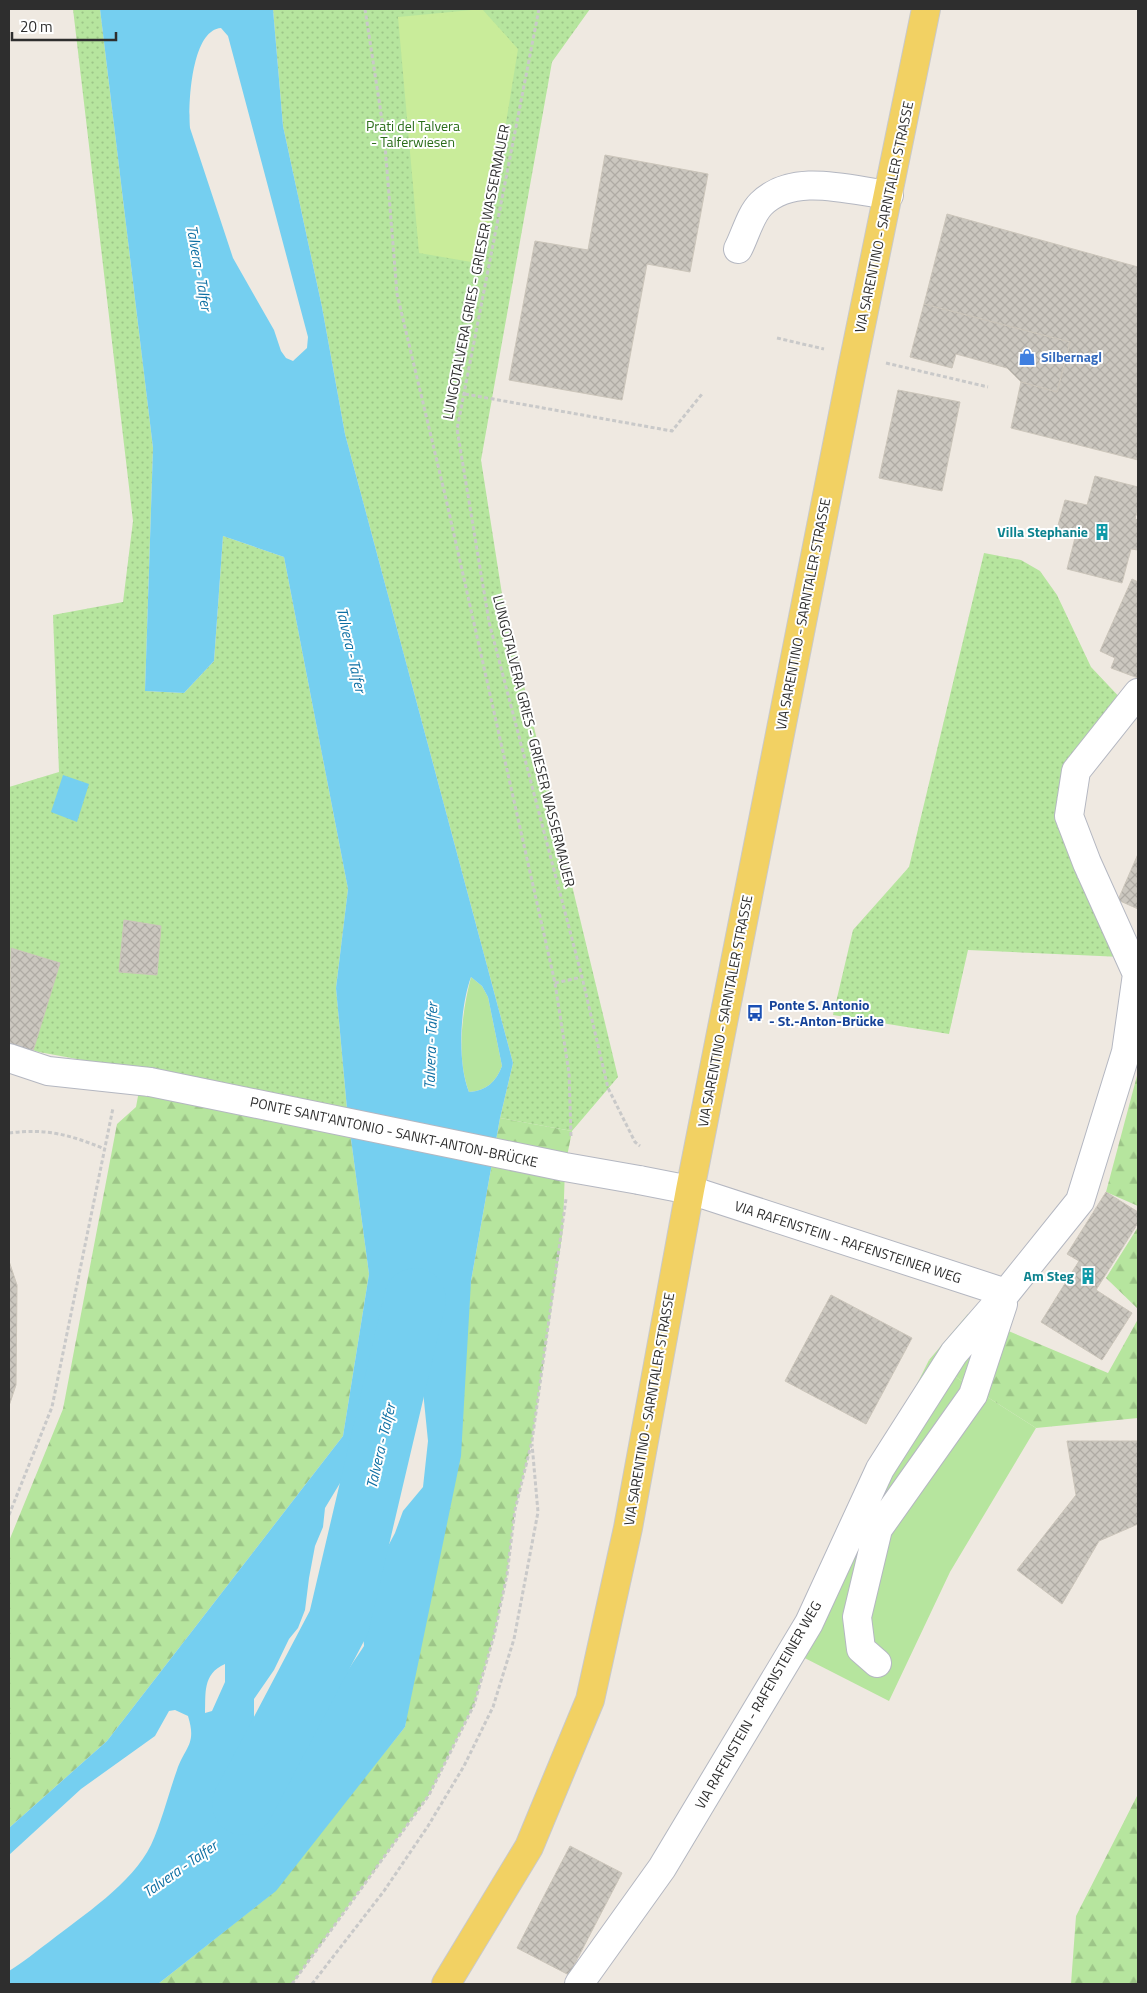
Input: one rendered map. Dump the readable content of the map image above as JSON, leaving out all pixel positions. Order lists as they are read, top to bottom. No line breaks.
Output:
{"streets":{"main road":["VIA SARENTINO - SARNTALER STRASSE"],"street":["PONTE SANT'ANTONIO - SANKT-ANTON-BRÜCKE","VIA RAFENSTEIN - RAFENSTEINER WEG"],"path":["LUNGOTALVERA GRIES - GRIESER WASSERMAUER"]},"crossings":[["VIA SARENTINO - SARNTALER STRASSE","PONTE SANT'ANTONIO - SANKT-ANTON-BRÜCKE"],["VIA SARENTINO - SARNTALER STRASSE","VIA RAFENSTEIN - RAFENSTEINER WEG"],["PONTE SANT'ANTONIO - SANKT-ANTON-BRÜCKE","VIA RAFENSTEIN - RAFENSTEINER WEG"]],"water":["Talvera - Talfer"],"parks":["Prati del Talvera - Talferwiesen"],"places":{"shop":["Silbernagl"],"building":["Villa Stephanie","Am Steg"],"bus stop":["Ponte S. Antonio - St.-Anton-Brücke"]},"scale_bar":"20 m"}
